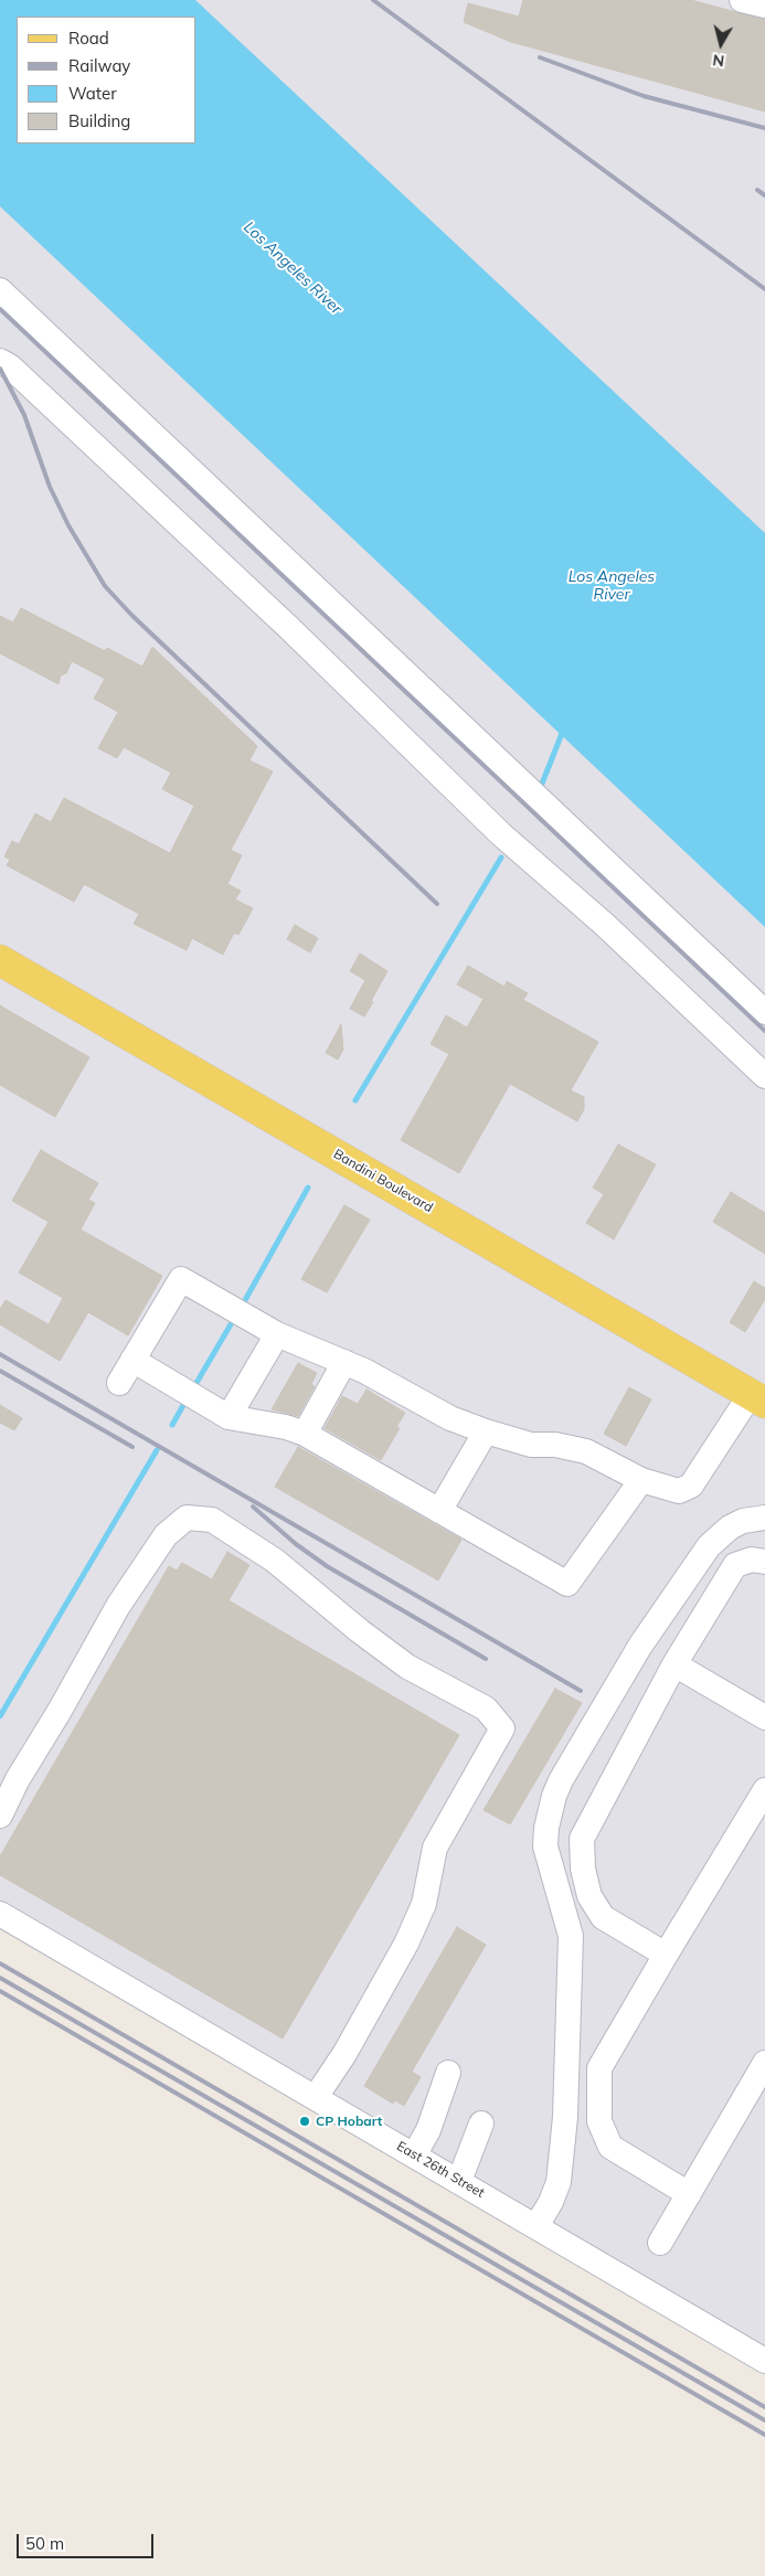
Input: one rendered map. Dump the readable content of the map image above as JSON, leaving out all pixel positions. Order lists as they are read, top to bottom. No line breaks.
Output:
{"streets":{"main road":["Bandini Boulevard"],"street":["East 26th Street"]},"water":["Los Angeles River"],"places":["CP Hobart"],"legend":["Road","Railway","Water","Building"],"scale_bar":"50 m","north":"bottom"}
